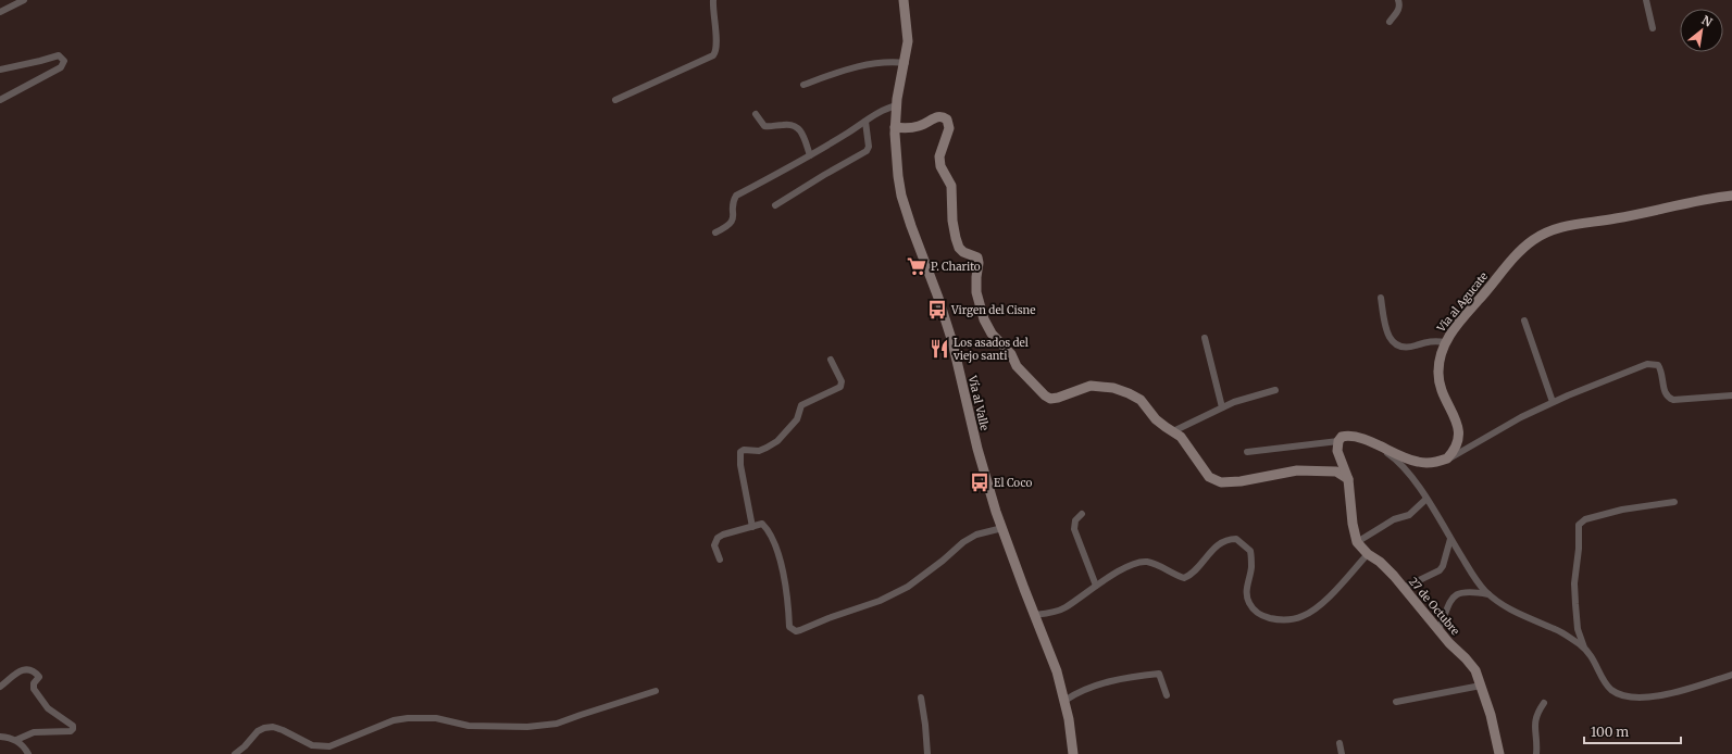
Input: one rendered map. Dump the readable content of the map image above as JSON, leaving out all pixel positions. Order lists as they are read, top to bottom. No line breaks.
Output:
{"streets":{"street":["Via al Agucate","Vía al Valle","27 de Octubre"]},"places":{"supermarket":["P. Charito"],"bus stop":["Virgen del Cisne","El Coco"],"restaurant":["Los asados del viejo santi"]},"scale_bar":"100 m","north":"top right"}
